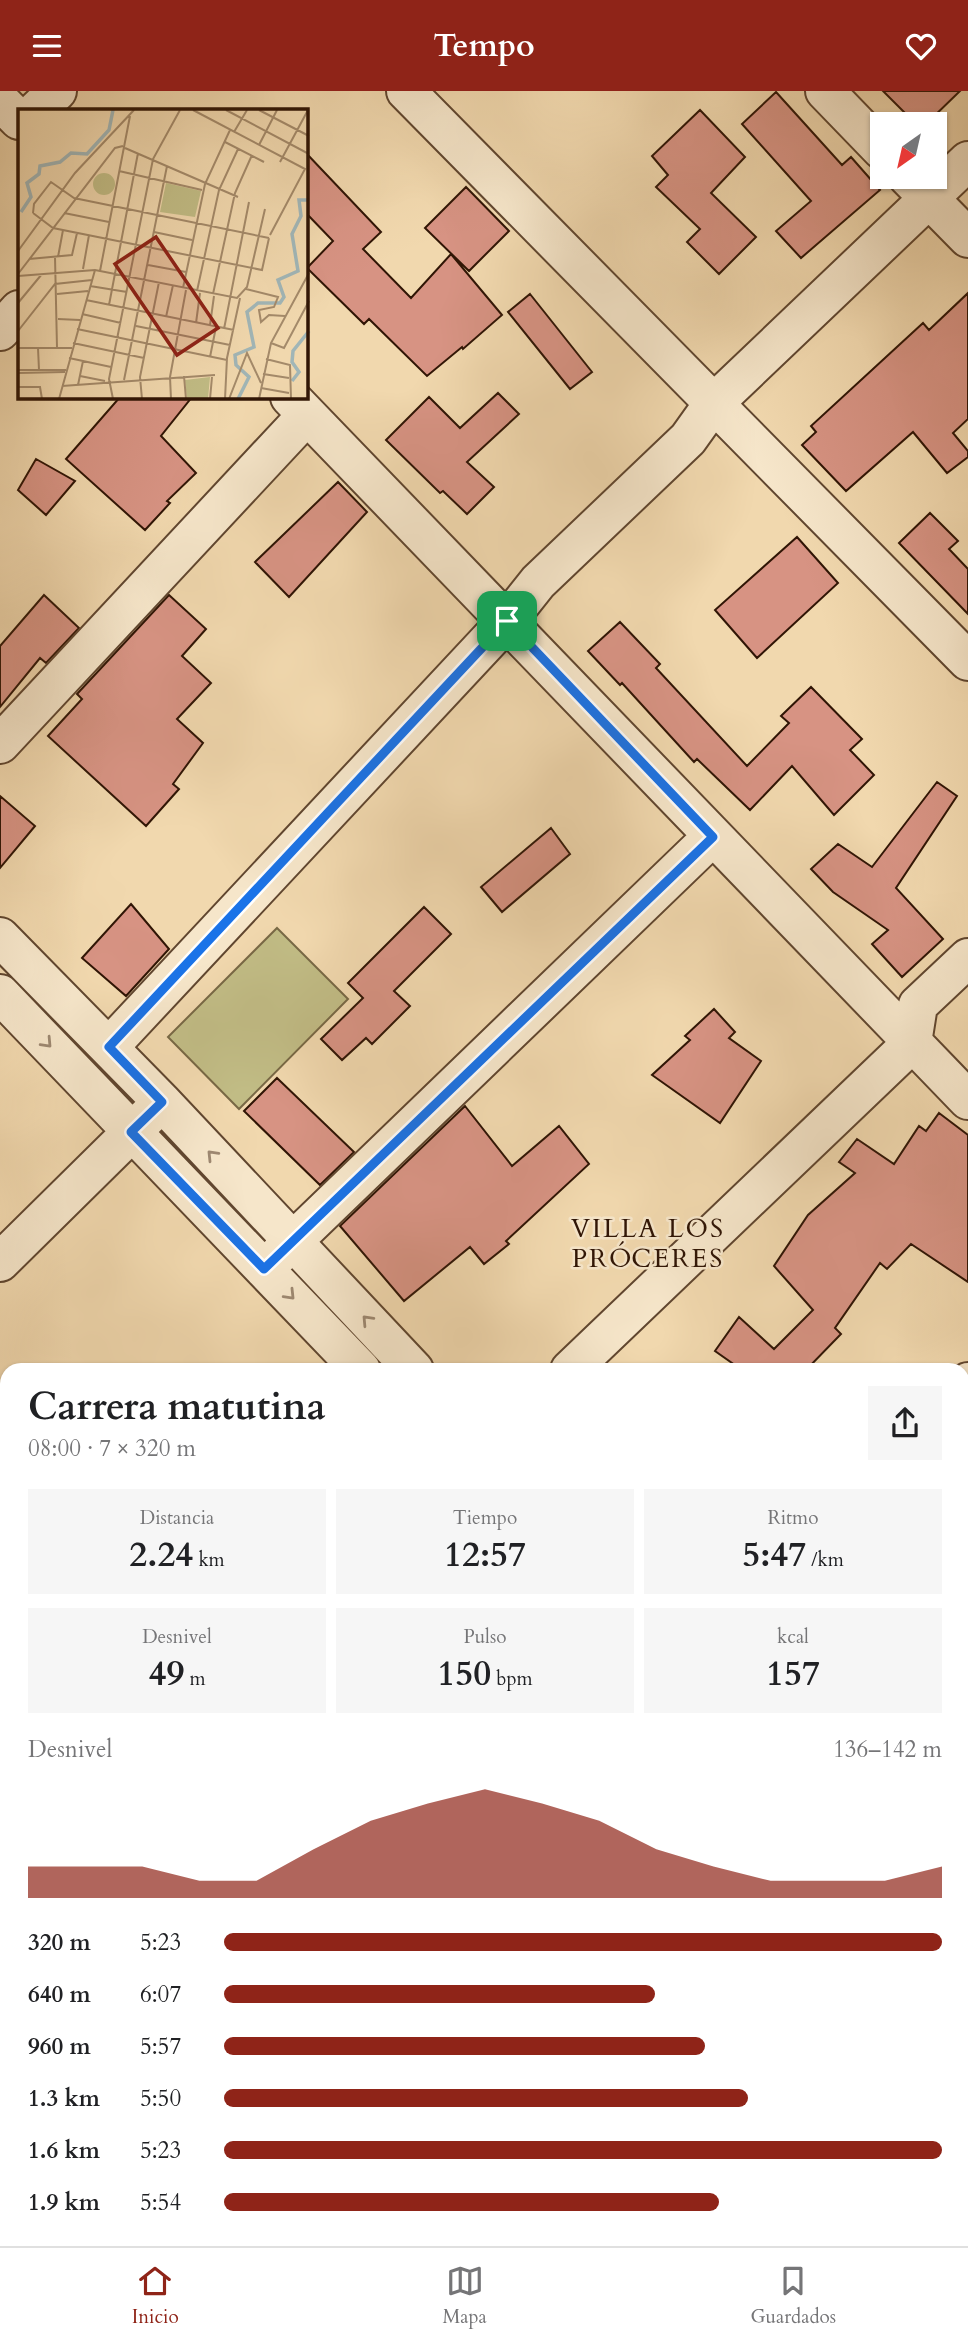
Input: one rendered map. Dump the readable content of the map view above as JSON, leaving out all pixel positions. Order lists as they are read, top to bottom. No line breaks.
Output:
{"districts":["VILLA LOS PRÓCERES"],"north":"bottom left","page":{"header":"Tempo","heading":["Carrera matutina","08:00 · 7 × 320 m"],"stats":[["Distancia","2.24 km"],["Tiempo","12:57"],["Ritmo","5:47 /km"],["Desnivel","49 m"],["Pulso","150 bpm"],["kcal","157"]],"chart":["Desnivel","136–142 m"],"list":[{"name":"320 m","note":"5:23"},{"name":"640 m","note":"6:07"},{"name":"960 m","note":"5:57"},{"name":"1.3 km","note":"5:50"},{"name":"1.6 km","note":"5:23"},{"name":"1.9 km","note":"5:54"}],"tabs":["Inicio","Mapa","Guardados"]}}
